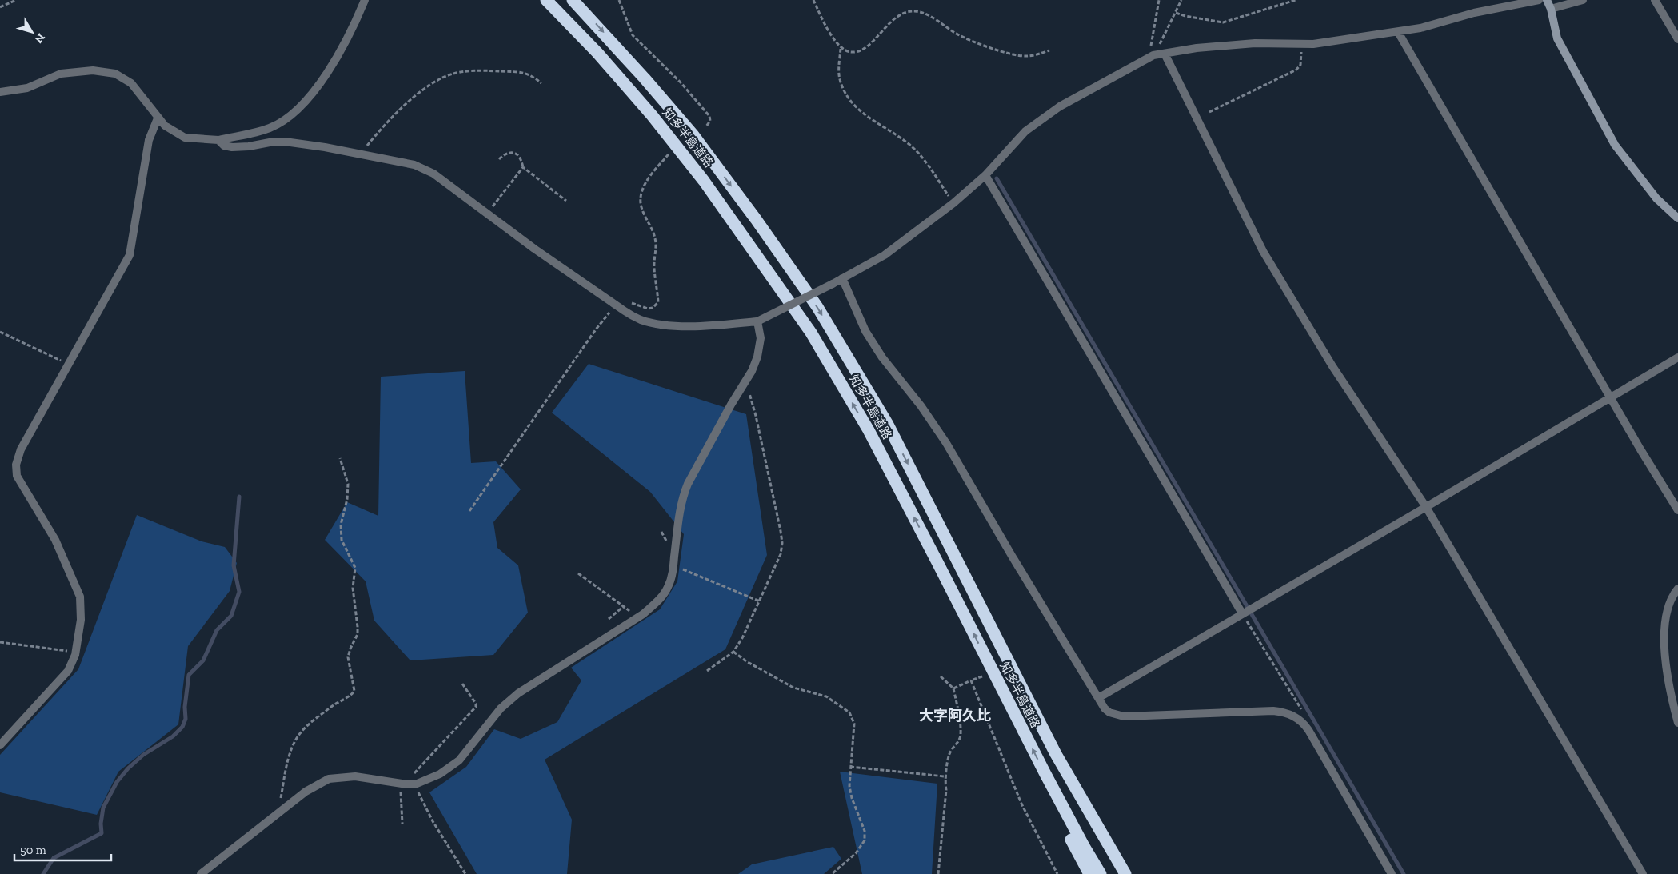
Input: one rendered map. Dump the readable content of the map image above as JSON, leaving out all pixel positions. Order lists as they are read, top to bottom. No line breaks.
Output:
{"streets":{"highway":["知多半島道路"]},"districts":["大字阿久比"],"scale_bar":"50 m","north":"bottom right"}
